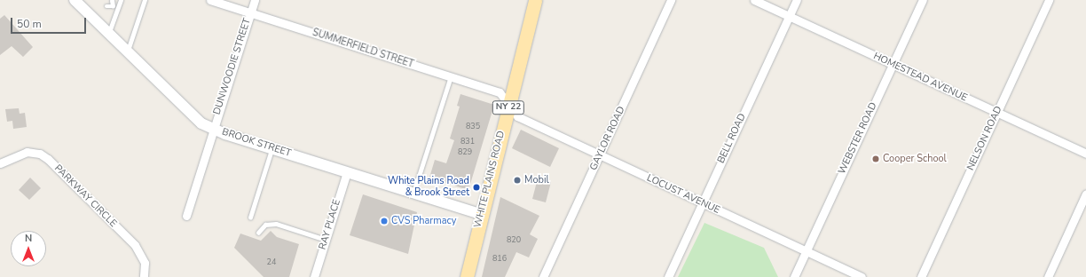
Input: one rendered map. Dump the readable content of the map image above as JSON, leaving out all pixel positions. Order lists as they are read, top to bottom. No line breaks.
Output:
{"streets":{"main road":["NY 22","WHITE PLAINS ROAD"],"street":["SUMMERFIELD STREET","DUNWOODIE STREET","HOMESTEAD AVENUE","GAYLOR ROAD","BELL ROAD","WEBSTER ROAD","NELSON ROAD","BROOK STREET","LOCUST AVENUE","PARKWAY CIRCLE","RAY PLACE"]},"crossings":[["SUMMERFIELD STREET","DUNWOODIE STREET"],["SUMMERFIELD STREET","WHITE PLAINS ROAD"],["SUMMERFIELD STREET","LOCUST AVENUE"],["DUNWOODIE STREET","BROOK STREET"],["HOMESTEAD AVENUE","BELL ROAD"],["HOMESTEAD AVENUE","WEBSTER ROAD"],["HOMESTEAD AVENUE","NELSON ROAD"],["GAYLOR ROAD","LOCUST AVENUE"],["BELL ROAD","LOCUST AVENUE"],["WEBSTER ROAD","LOCUST AVENUE"],["BROOK STREET","WHITE PLAINS ROAD"],["BROOK STREET","RAY PLACE"],["WHITE PLAINS ROAD","LOCUST AVENUE"]],"places":["Cooper School","Mobil","White Plains Road & Brook Street","CVS Pharmacy"],"house_numbers":["835","831","829","820","816","24"],"scale_bar":"50 m","north":"top"}
